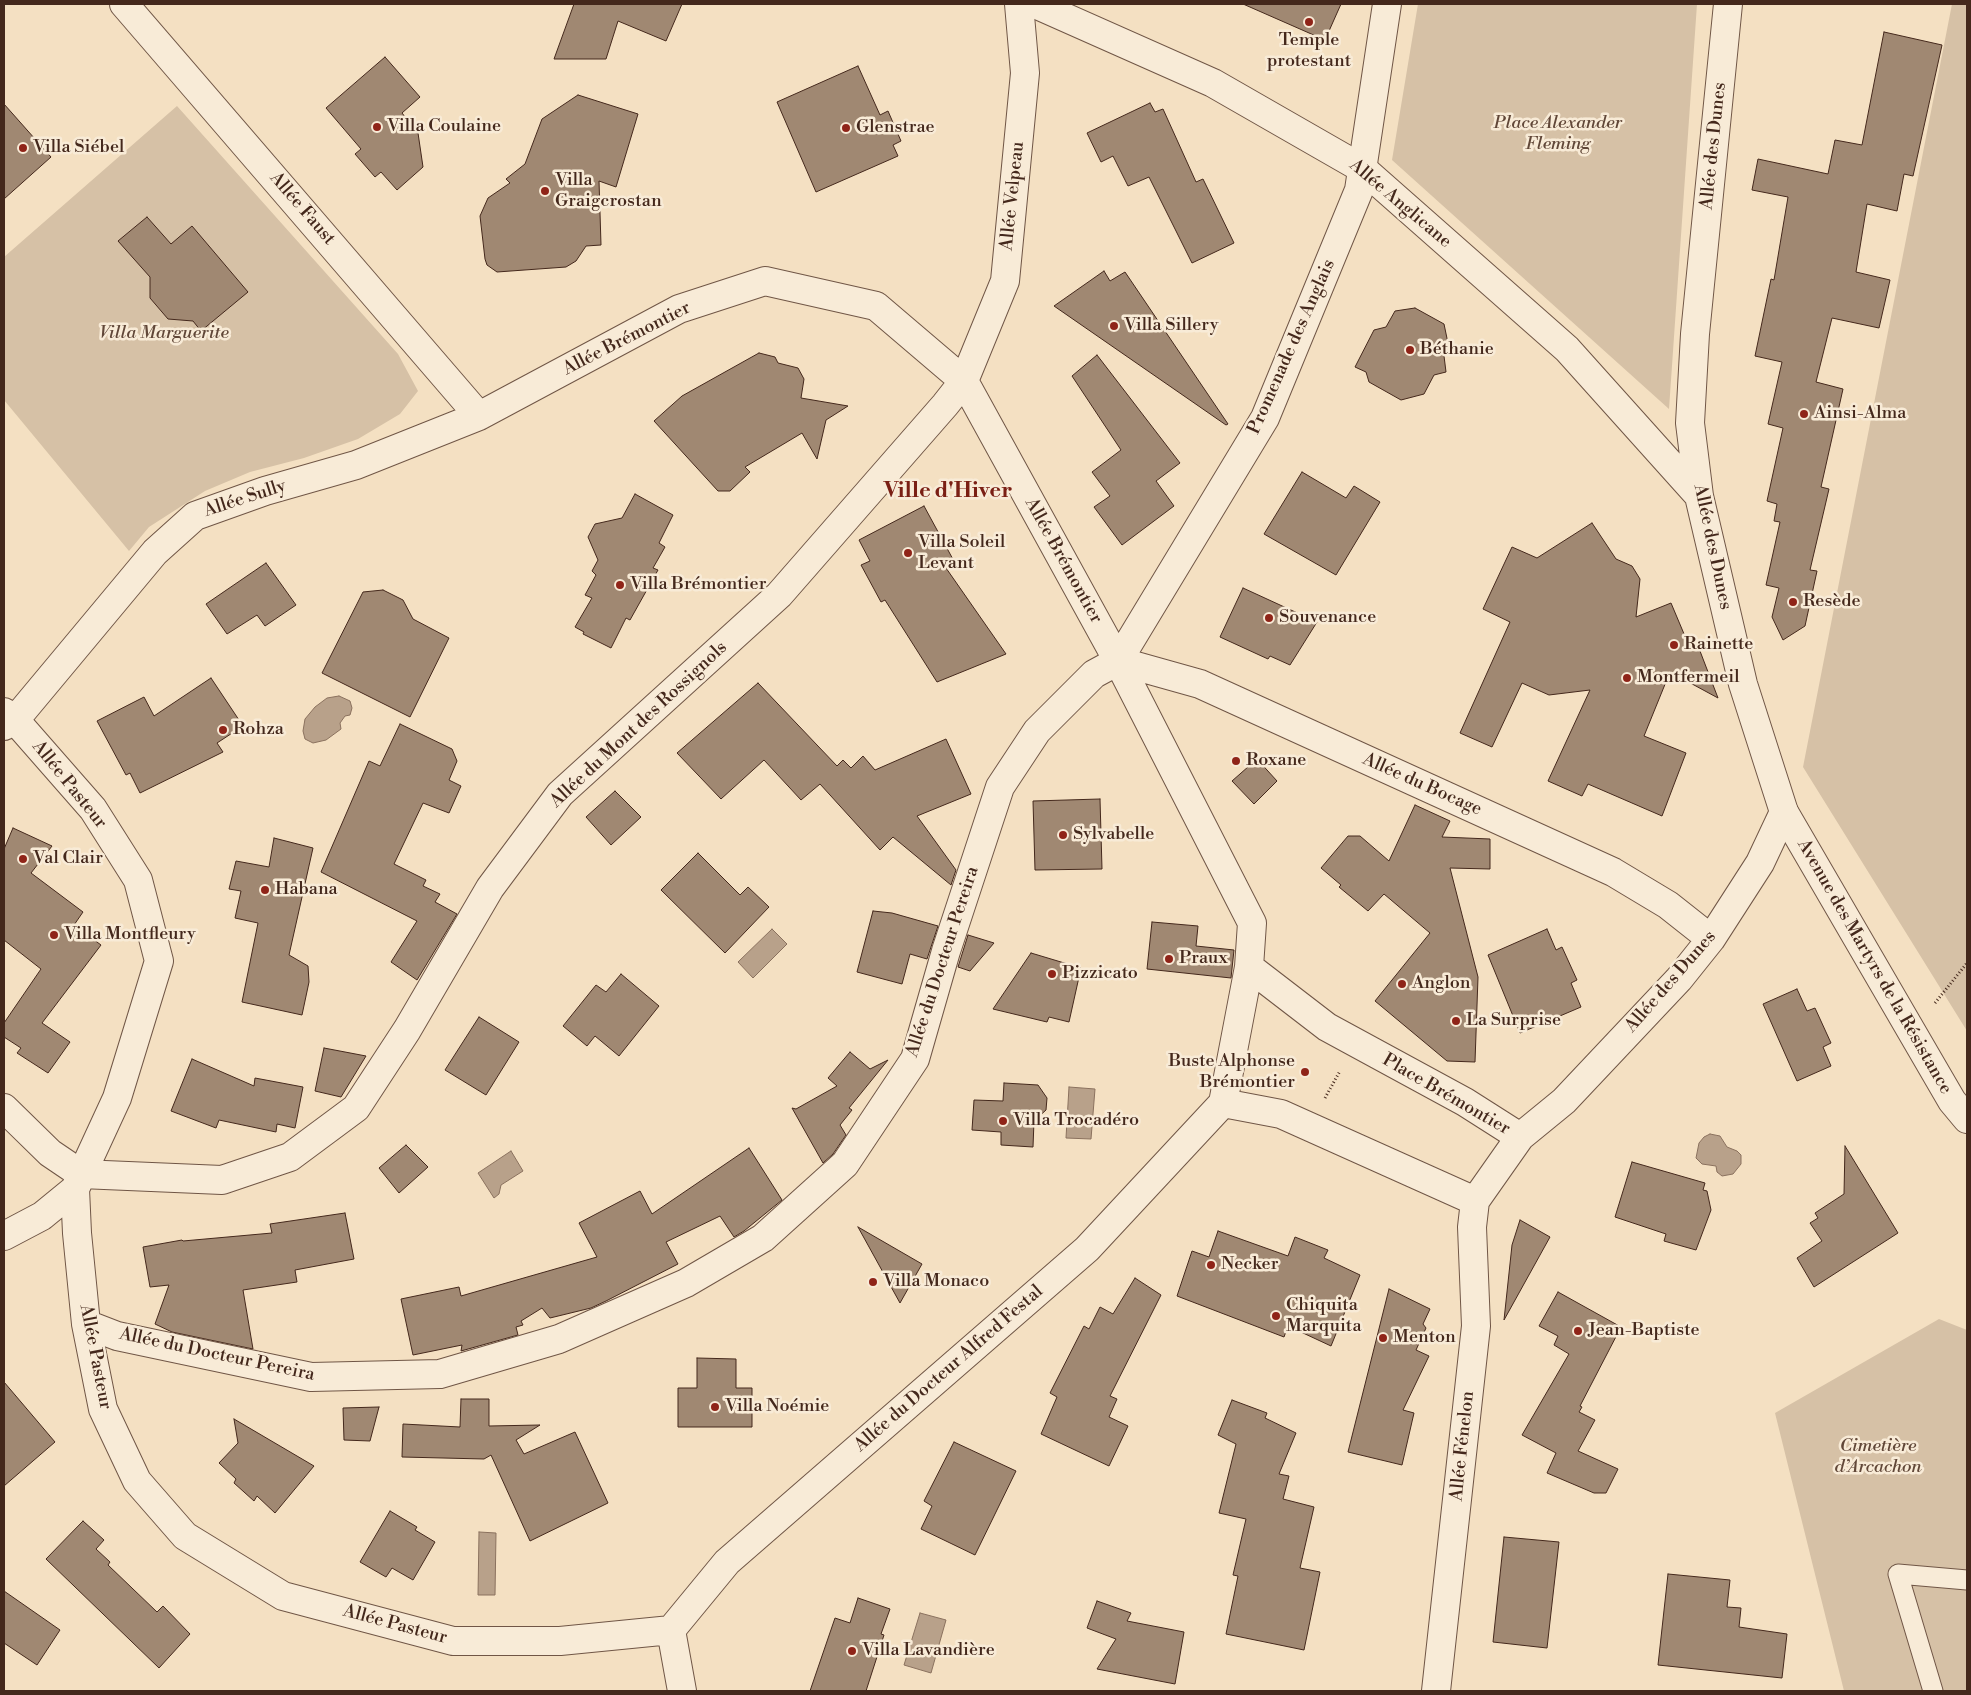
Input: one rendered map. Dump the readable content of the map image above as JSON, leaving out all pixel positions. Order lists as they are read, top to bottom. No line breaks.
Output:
{"streets":{"street":["Allée des Dunes","Allée Velpeau","Allée Anglicane","Allée Faust","Allée Brémontier","Promenade des Anglais","Allée Sully","Allée du Mont des Rossignols","Allée Pasteur","Allée du Bocage","Allée du Docteur Pereira","Avenue des Martyrs de la Résistance","Place Brémontier","Allée du Docteur Alfred Festal","Allée Fénelon"]},"crossings":[["Allée des Dunes","Allée Anglicane"],["Allée des Dunes","Allée du Bocage"],["Allée des Dunes","Avenue des Martyrs de la Résistance"],["Allée des Dunes","Place Brémontier"],["Allée Velpeau","Allée Brémontier"],["Allée Velpeau","Allée du Mont des Rossignols"],["Allée Anglicane","Promenade des Anglais"],["Allée Faust","Allée Brémontier"],["Allée Faust","Allée Sully"],["Allée Brémontier","Promenade des Anglais"],["Allée Brémontier","Allée Sully"],["Allée Brémontier","Allée du Mont des Rossignols"],["Allée Brémontier","Allée du Bocage"],["Allée Brémontier","Allée du Docteur Pereira"],["Allée Brémontier","Place Brémontier"],["Promenade des Anglais","Allée du Bocage"],["Promenade des Anglais","Allée du Docteur Pereira"],["Allée Sully","Allée Pasteur"],["Allée du Mont des Rossignols","Allée Pasteur"],["Allée Pasteur","Allée du Docteur Pereira"],["Allée Pasteur","Allée du Docteur Alfred Festal"],["Allée du Bocage","Allée du Docteur Pereira"],["Place Brémontier","Allée Fénelon"]],"districts":["Ville d'Hiver"],"parks":["Place Alexander Fleming","Villa Marguerite","Cimetière d’Arcachon"],"places":["Temple protestant","Villa Coulaine","Glenstrae","Villa Siébel","Villa Graigcrostan","Villa Sillery","Béthanie","Ainsi-Alma","Villa Soleil Levant","Villa Brémontier","Resède","Souvenance","Rainette","Montfermeil","Rohza","Roxane","Sylvabelle","Val Clair","Habana","Villa Montfleury","Praux","Pizzicato","Anglon","La Surprise","Buste Alphonse Brémontier","Villa Trocadéro","Necker","Villa Monaco","Chiquita Marquita","Jean-Baptiste","Menton","Villa Noémie","Villa Lavandière"]}
